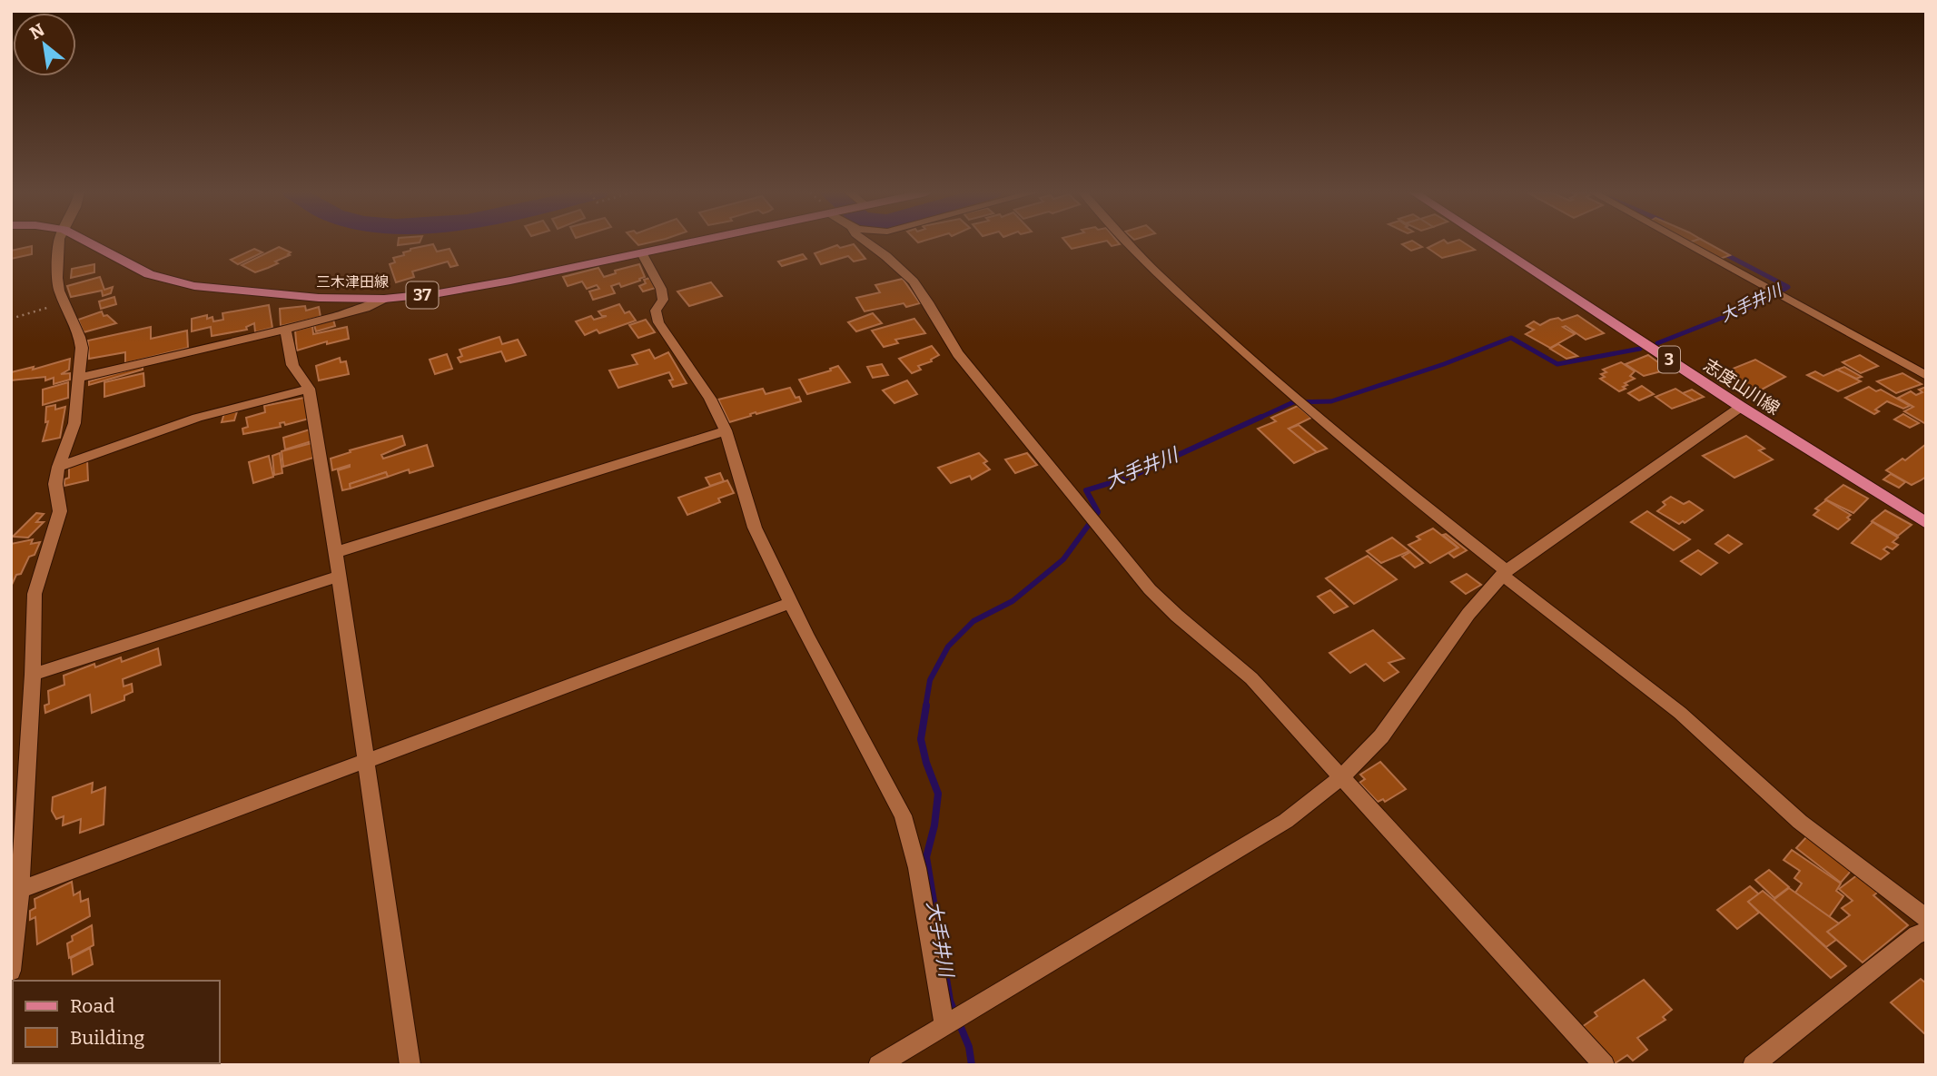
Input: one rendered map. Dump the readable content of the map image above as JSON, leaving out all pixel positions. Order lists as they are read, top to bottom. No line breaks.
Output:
{"streets":{"main road":["三木津田線","37","3","志度山川線"]},"water":["大手井川"],"legend":["Road","Building"],"north":"top left"}
